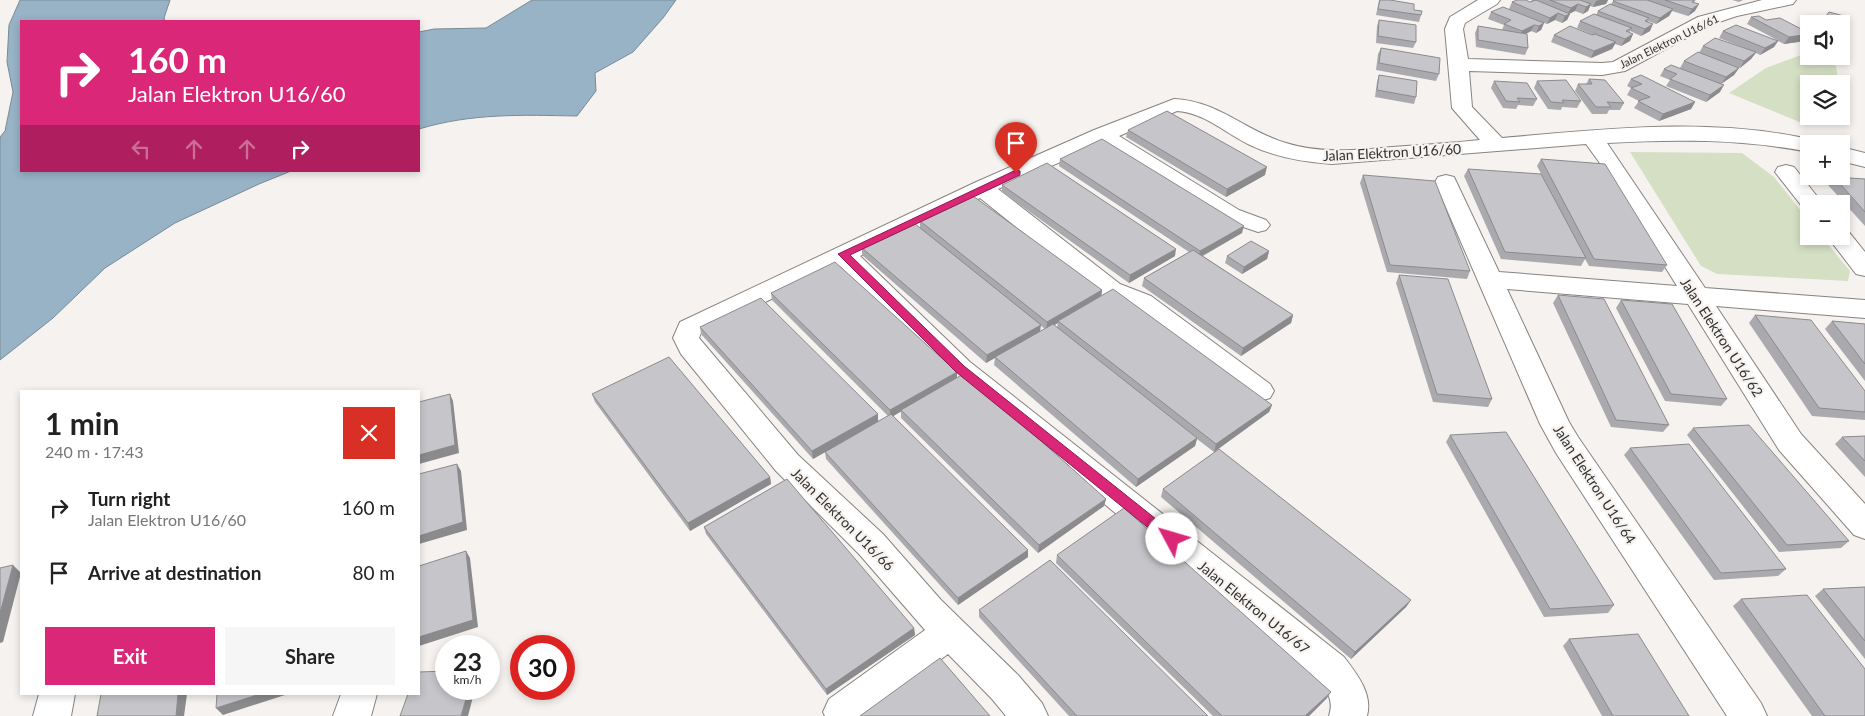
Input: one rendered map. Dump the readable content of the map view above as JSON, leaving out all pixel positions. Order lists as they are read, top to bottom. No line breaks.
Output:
{"streets":{"street":["Jalan Elektron U16/61","Jalan Elektron U16/60","Jalan Elektron U16/62","Jalan Elektron U16/64","Jalan Elektron U16/66","Jalan Elektron U16/67"]},"crossings":[["Jalan Elektron U16/60","Jalan Elektron U16/62"],["Jalan Elektron U16/60","Jalan Elektron U16/66"],["Jalan Elektron U16/60","Jalan Elektron U16/67"]],"page":{"map_buttons":["+","−"],"turn":["160 m","Jalan Elektron U16/60"],"heading":["1 min","240 m · 17:43"],"list":[{"name":"Turn right","note":"Jalan Elektron U16/60","value":"160 m"},{"name":"Arrive at destination","value":"80 m"}],"buttons":["Exit","Share"],"speed":"23 km/h","limit":"30"}}
